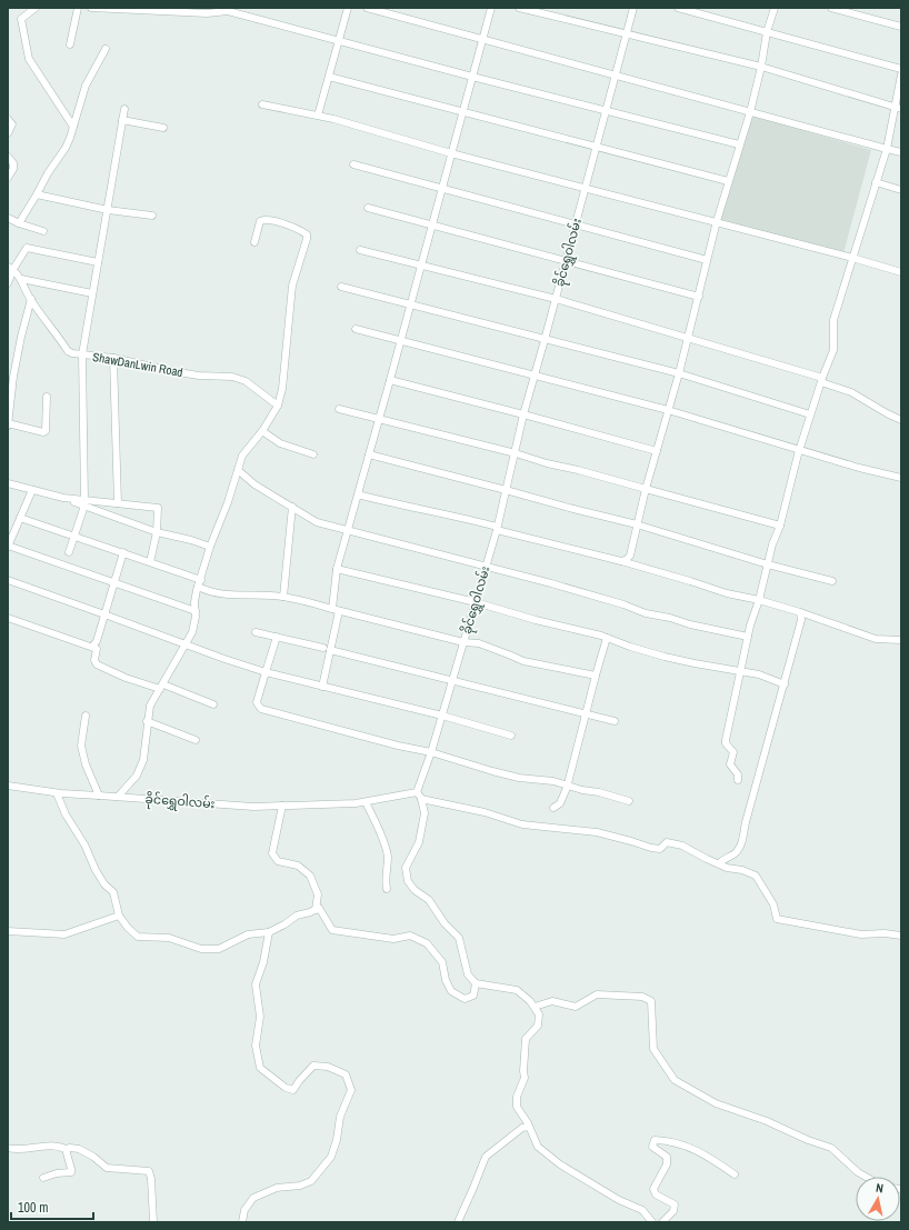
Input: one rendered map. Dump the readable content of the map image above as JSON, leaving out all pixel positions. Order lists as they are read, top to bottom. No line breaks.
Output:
{"streets":{"street":["ခိုင်ရွှေဝါလမ်း","ShawDanLwin Road"]},"scale_bar":"100 m","north":"top"}
